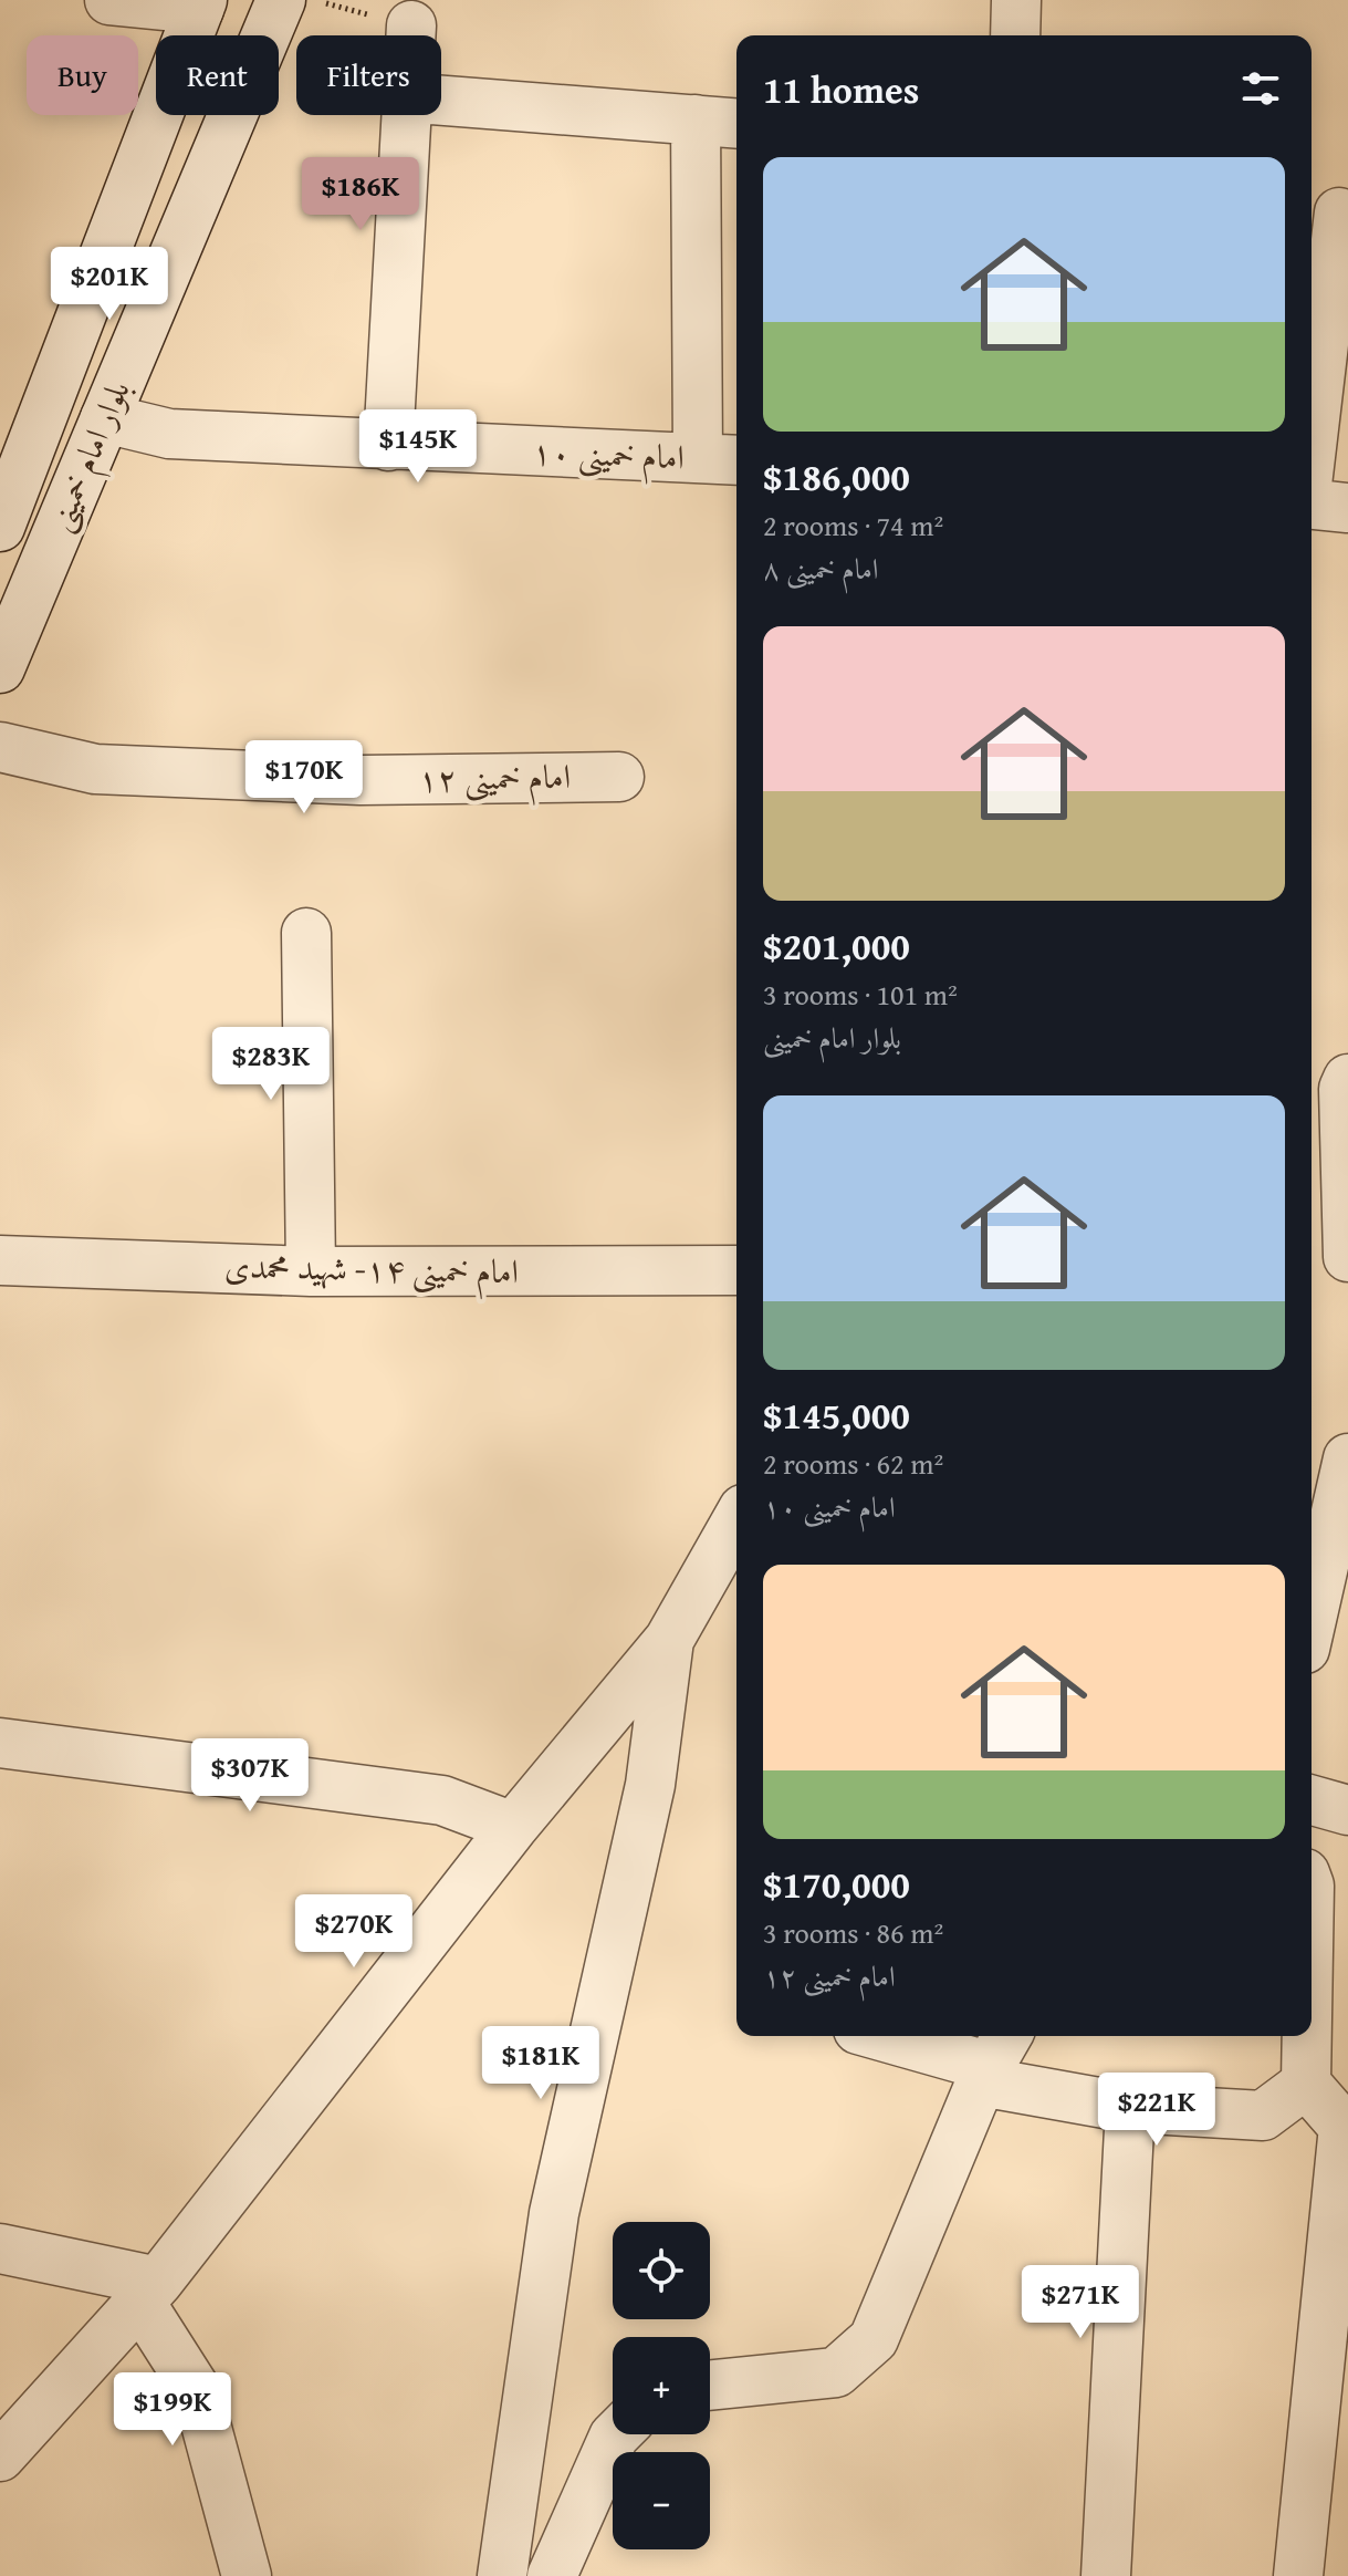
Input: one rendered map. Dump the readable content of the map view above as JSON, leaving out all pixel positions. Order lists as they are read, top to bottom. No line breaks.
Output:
{"streets":{"street":["امام خمینی ۱۰","بلوار امام خمینی","امام خمینی ۱۲","امام خمینی ۱۴- شهید محمدی"]},"crossings":[["امام خمینی ۱۰","بلوار امام خمینی"]],"page":{"chip":["Buy","Rent","Filters"],"heading":"11 homes","list":[{"name":"$186,000","note":"2 rooms · 74 m² · امام خمینی ۸"},{"name":"$201,000","note":"3 rooms · 101 m² · بلوار امام خمینی"},{"name":"$145,000","note":"2 rooms · 62 m² · امام خمینی ۱۰"},{"name":"$170,000","note":"3 rooms · 86 m² · امام خمینی ۱۲"}],"price":["$186K","$201K","$145K","$170K","$283K","$307K","$270K","$181K","$221K","$271K","$199K"],"map_buttons":["+","−"]}}
